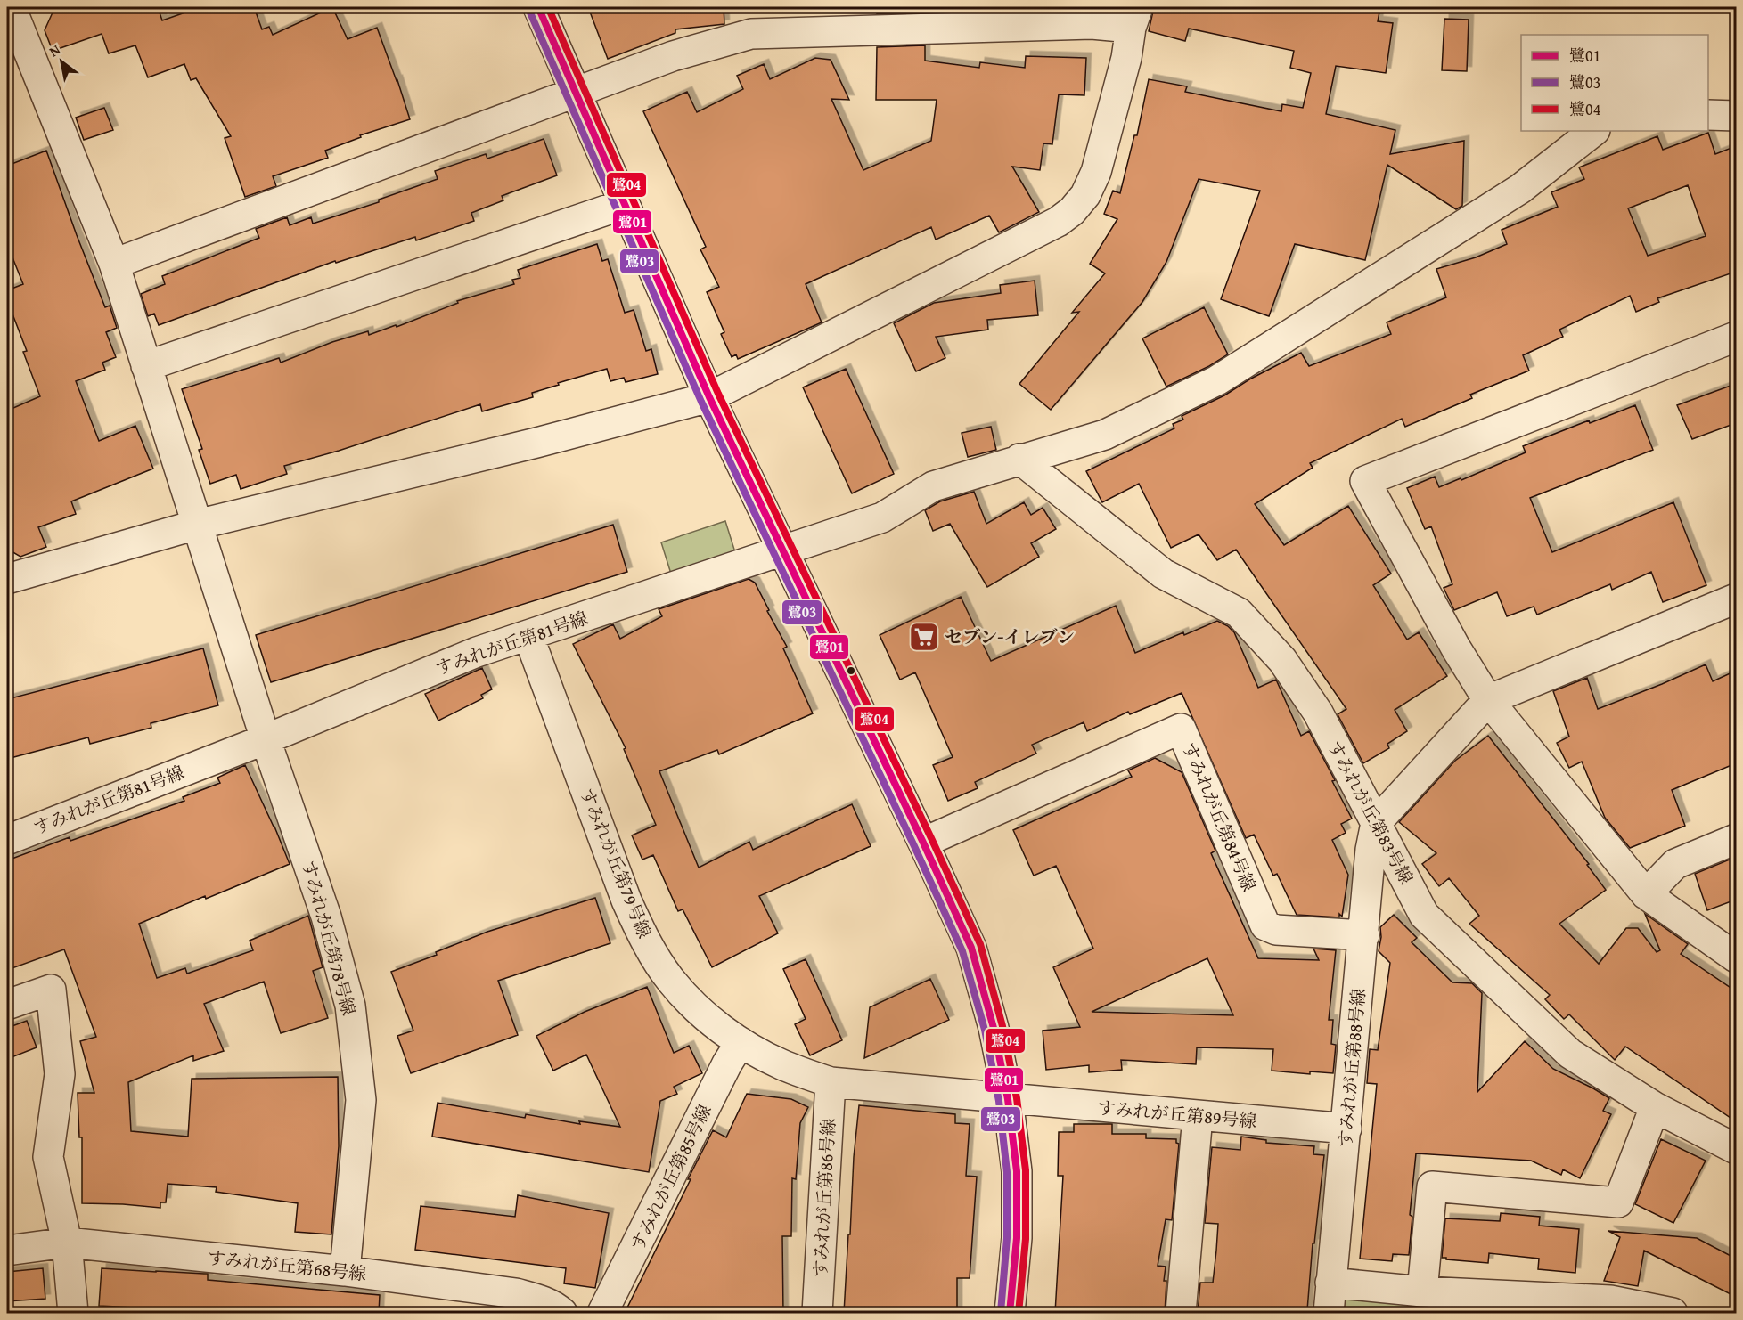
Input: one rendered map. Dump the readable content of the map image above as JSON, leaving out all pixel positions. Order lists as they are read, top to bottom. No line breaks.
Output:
{"streets":{"street":["すみれが丘第81号線","すみれが丘第83号線","すみれが丘第84号線","すみれが丘第79号線","すみれが丘第78号線","すみれが丘第88号線","すみれが丘第89号線","すみれが丘第85号線","すみれが丘第86号線","すみれが丘第68号線"]},"crossings":[["すみれが丘第81号線","すみれが丘第83号線"],["すみれが丘第81号線","すみれが丘第79号線"],["すみれが丘第81号線","すみれが丘第78号線"],["すみれが丘第83号線","すみれが丘第88号線"],["すみれが丘第84号線","すみれが丘第88号線"],["すみれが丘第79号線","すみれが丘第89号線"],["すみれが丘第79号線","すみれが丘第85号線"],["すみれが丘第79号線","すみれが丘第86号線"],["すみれが丘第78号線","すみれが丘第68号線"],["すみれが丘第88号線","すみれが丘第89号線"]],"places":{"supermarket":["セブン-イレブン"]},"lines":["transit line 鷺01","transit line 鷺04","transit line 鷺03"],"legend":["鷺01","鷺03","鷺04"],"north":"top left"}
